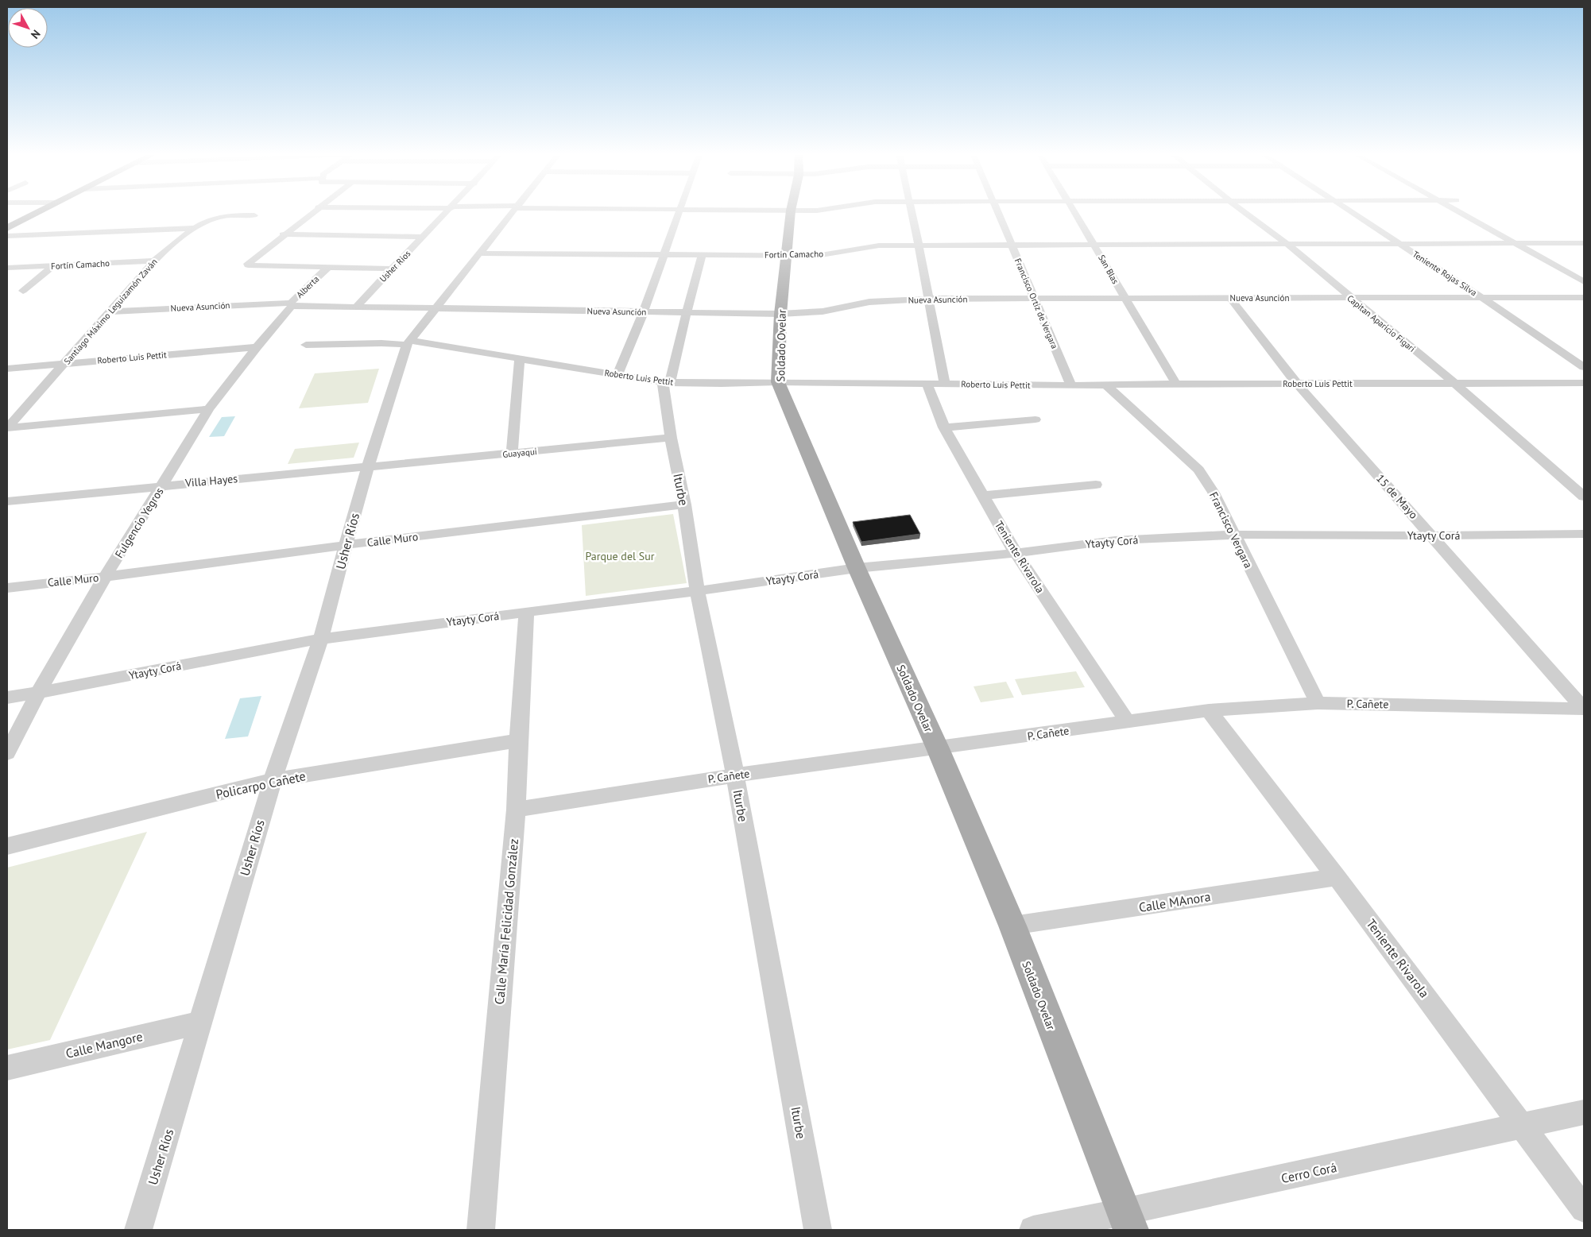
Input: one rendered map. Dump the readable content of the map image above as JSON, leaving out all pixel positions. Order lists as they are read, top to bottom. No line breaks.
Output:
{"streets":{"main road":["Soldado Ovelar"],"street":["Fortin Camacho","Fortín Camacho","Usher Rios","San Blas","Teniente Rojas Silva","Alberta","Nueva Asunción","Francisco Ortiz de Vergara","Santiago Máximo Leguizamón Zaván","Capitan Aparicio Figari","Roberto Luis Pettit","Guayaqui","Villa Hayes","Iturbe","15 de Mayo","Fulgencio Yegros","Francisco Vergara","Ytayty Corá","Calle Muro","Usher Ríos","Teniente Rivarola","P. Cañete","Policarpo Cañete","Calle MAnora","Calle María Felicidad González","Calle Mangore","Cerro Corá"]},"crossings":[["Fortin Camacho","San Blas"],["Fortin Camacho","Teniente Rojas Silva"],["Fortin Camacho","Francisco Ortiz de Vergara"],["Fortin Camacho","Capitan Aparicio Figari"],["Fortin Camacho","Soldado Ovelar"],["Fortín Camacho","Santiago Máximo Leguizamón Zaván"],["Usher Rios","Nueva Asunción"],["San Blas","Nueva Asunción"],["San Blas","Roberto Luis Pettit"],["Teniente Rojas Silva","Nueva Asunción"],["Alberta","Nueva Asunción"],["Alberta","Fulgencio Yegros"],["Nueva Asunción","Francisco Ortiz de Vergara"],["Nueva Asunción","Santiago Máximo Leguizamón Zaván"],["Nueva Asunción","Capitan Aparicio Figari"],["Nueva Asunción","Soldado Ovelar"],["Nueva Asunción","15 de Mayo"],["Nueva Asunción","Fulgencio Yegros"],["Francisco Ortiz de Vergara","Roberto Luis Pettit"],["Santiago Máximo Leguizamón Zaván","Roberto Luis Pettit"],["Capitan Aparicio Figari","Roberto Luis Pettit"],["Soldado Ovelar","Roberto Luis Pettit"],["Soldado Ovelar","Ytayty Corá"],["Soldado Ovelar","P. Cañete"],["Soldado Ovelar","Calle MAnora"],["Soldado Ovelar","Cerro Corá"],["Roberto Luis Pettit","Iturbe"],["Roberto Luis Pettit","15 de Mayo"],["Roberto Luis Pettit","Fulgencio Yegros"],["Roberto Luis Pettit","Francisco Vergara"],["Roberto Luis Pettit","Teniente Rivarola"],["Guayaqui","Villa Hayes"],["Guayaqui","Iturbe"],["Guayaqui","Usher Ríos"],["Villa Hayes","Fulgencio Yegros"],["Villa Hayes","Usher Ríos"],["Iturbe","Ytayty Corá"],["Iturbe","Calle Muro"],["Iturbe","P. Cañete"],["15 de Mayo","Ytayty Corá"],["15 de Mayo","P. Cañete"],["Fulgencio Yegros","Ytayty Corá"],["Fulgencio Yegros","Calle Muro"],["Francisco Vergara","Ytayty Corá"],["Francisco Vergara","P. Cañete"],["Ytayty Corá","Usher Ríos"],["Ytayty Corá","Teniente Rivarola"],["Ytayty Corá","Calle María Felicidad González"],["Calle Muro","Usher Ríos"],["Usher Ríos","Policarpo Cañete"],["Usher Ríos","Calle Mangore"],["Teniente Rivarola","P. Cañete"],["Teniente Rivarola","Calle MAnora"],["Teniente Rivarola","Cerro Corá"],["P. Cañete","Calle María Felicidad González"],["Policarpo Cañete","Calle María Felicidad González"]],"parks":["Parque del Sur"],"north":"bottom right"}
